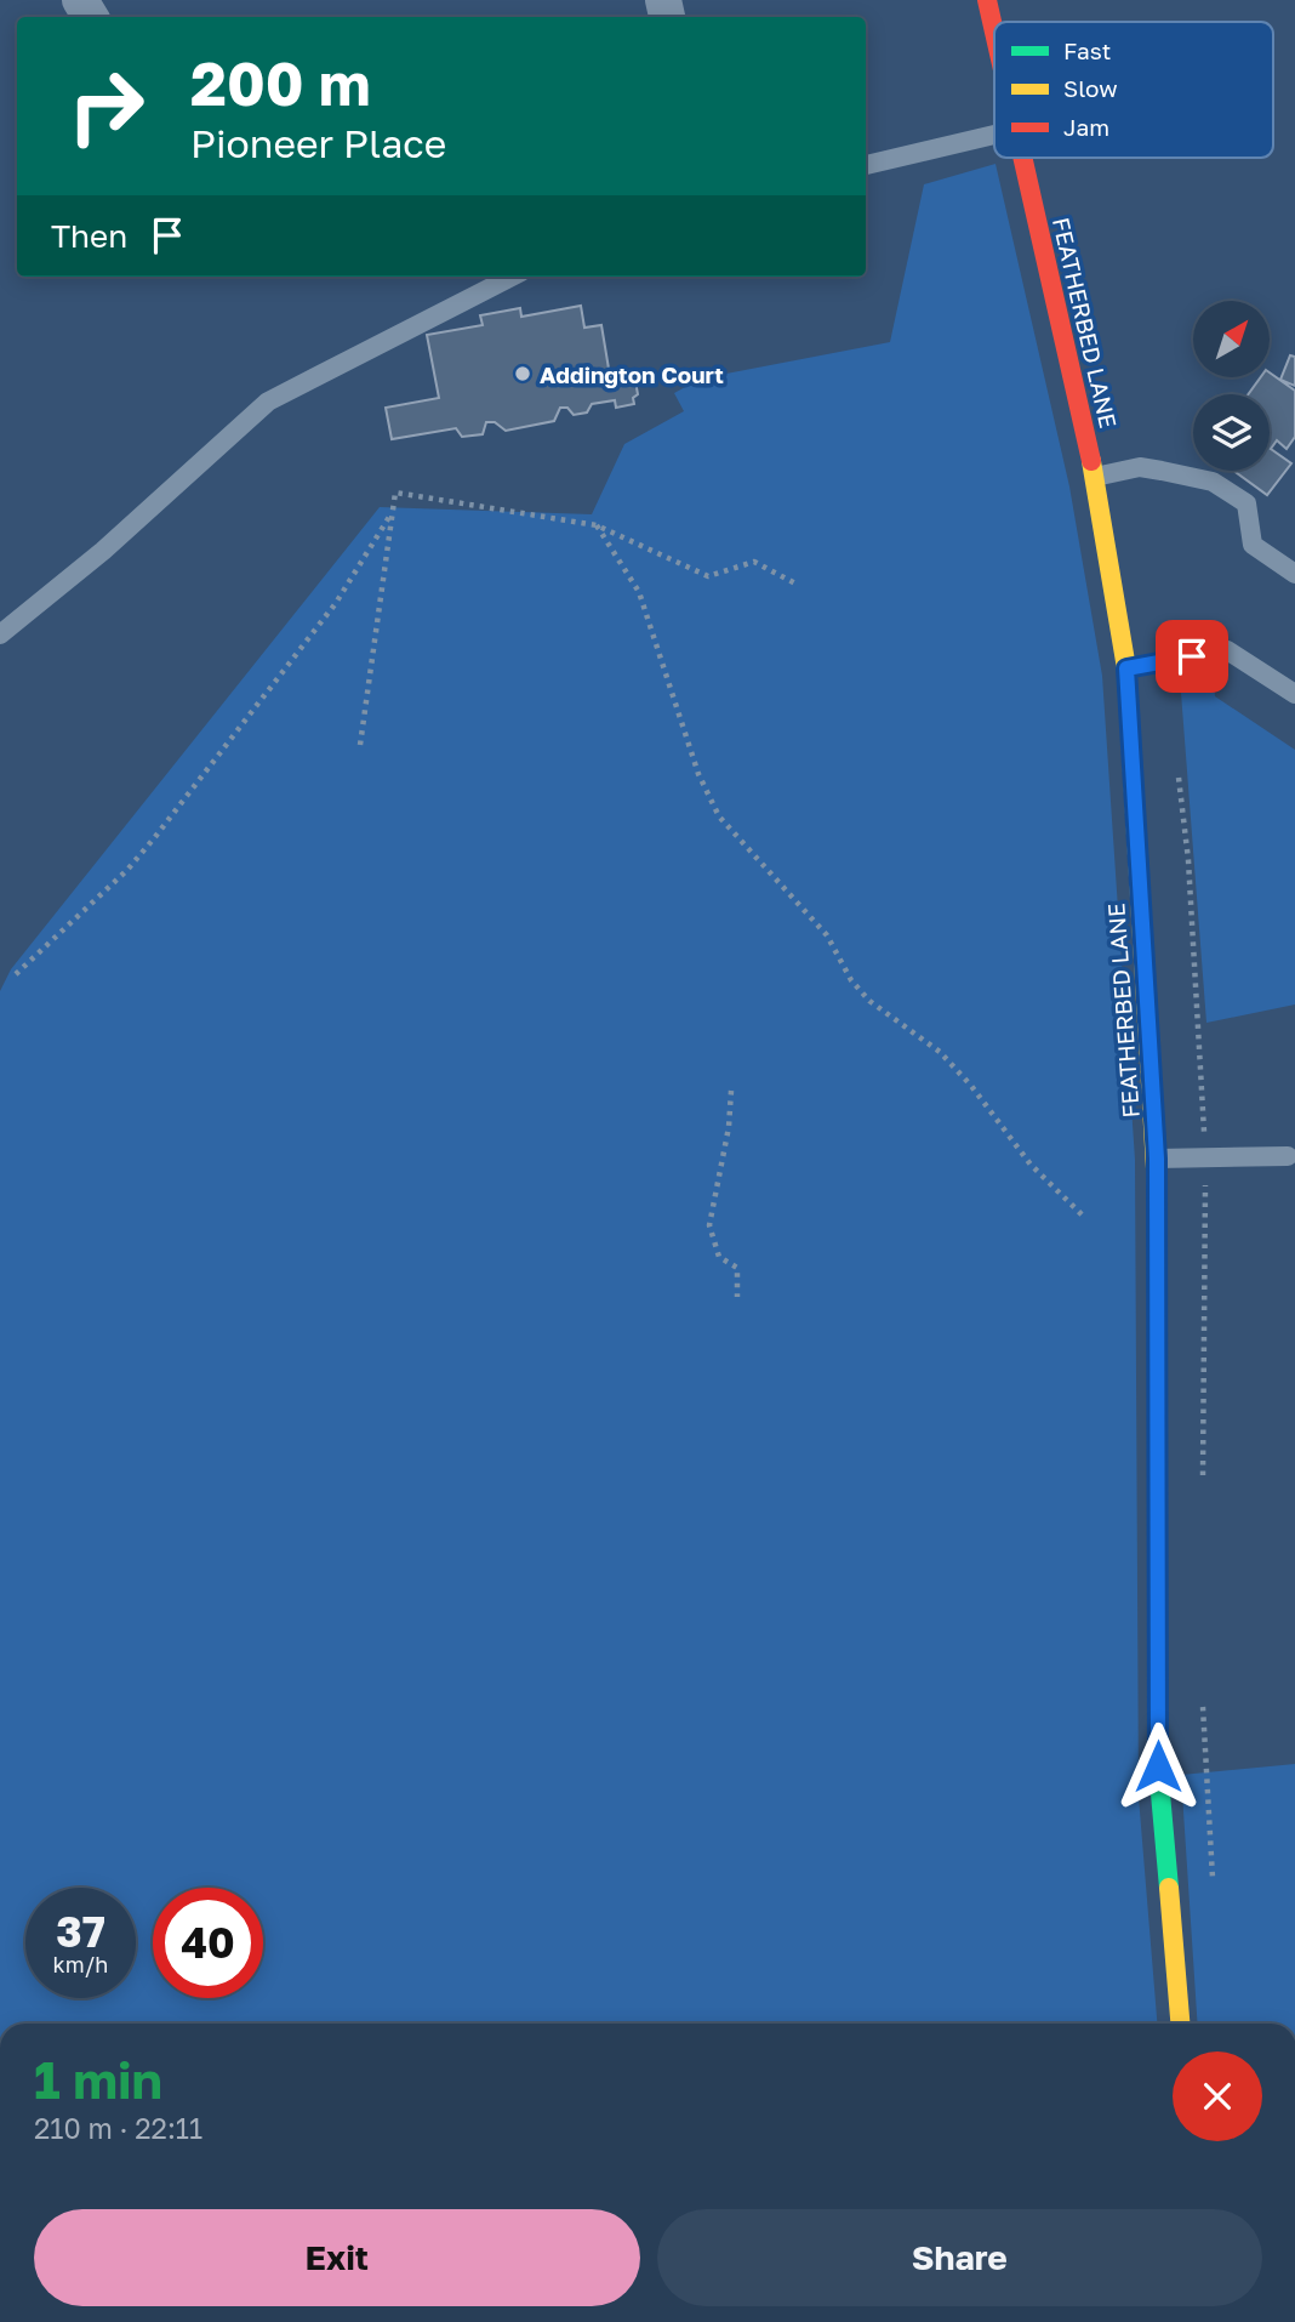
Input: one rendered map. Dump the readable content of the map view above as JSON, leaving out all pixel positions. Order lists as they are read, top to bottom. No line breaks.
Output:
{"streets":{"street":["FEATHERBED LANE"]},"places":["Addington Court"],"legend":["Fast","Slow","Jam"],"north":"top right","page":{"turn":["200 m","Pioneer Place"],"then":"Then","speed":"37 km/h","limit":"40","heading":["1 min","210 m · 22:11"],"buttons":["Exit","Share"]}}
